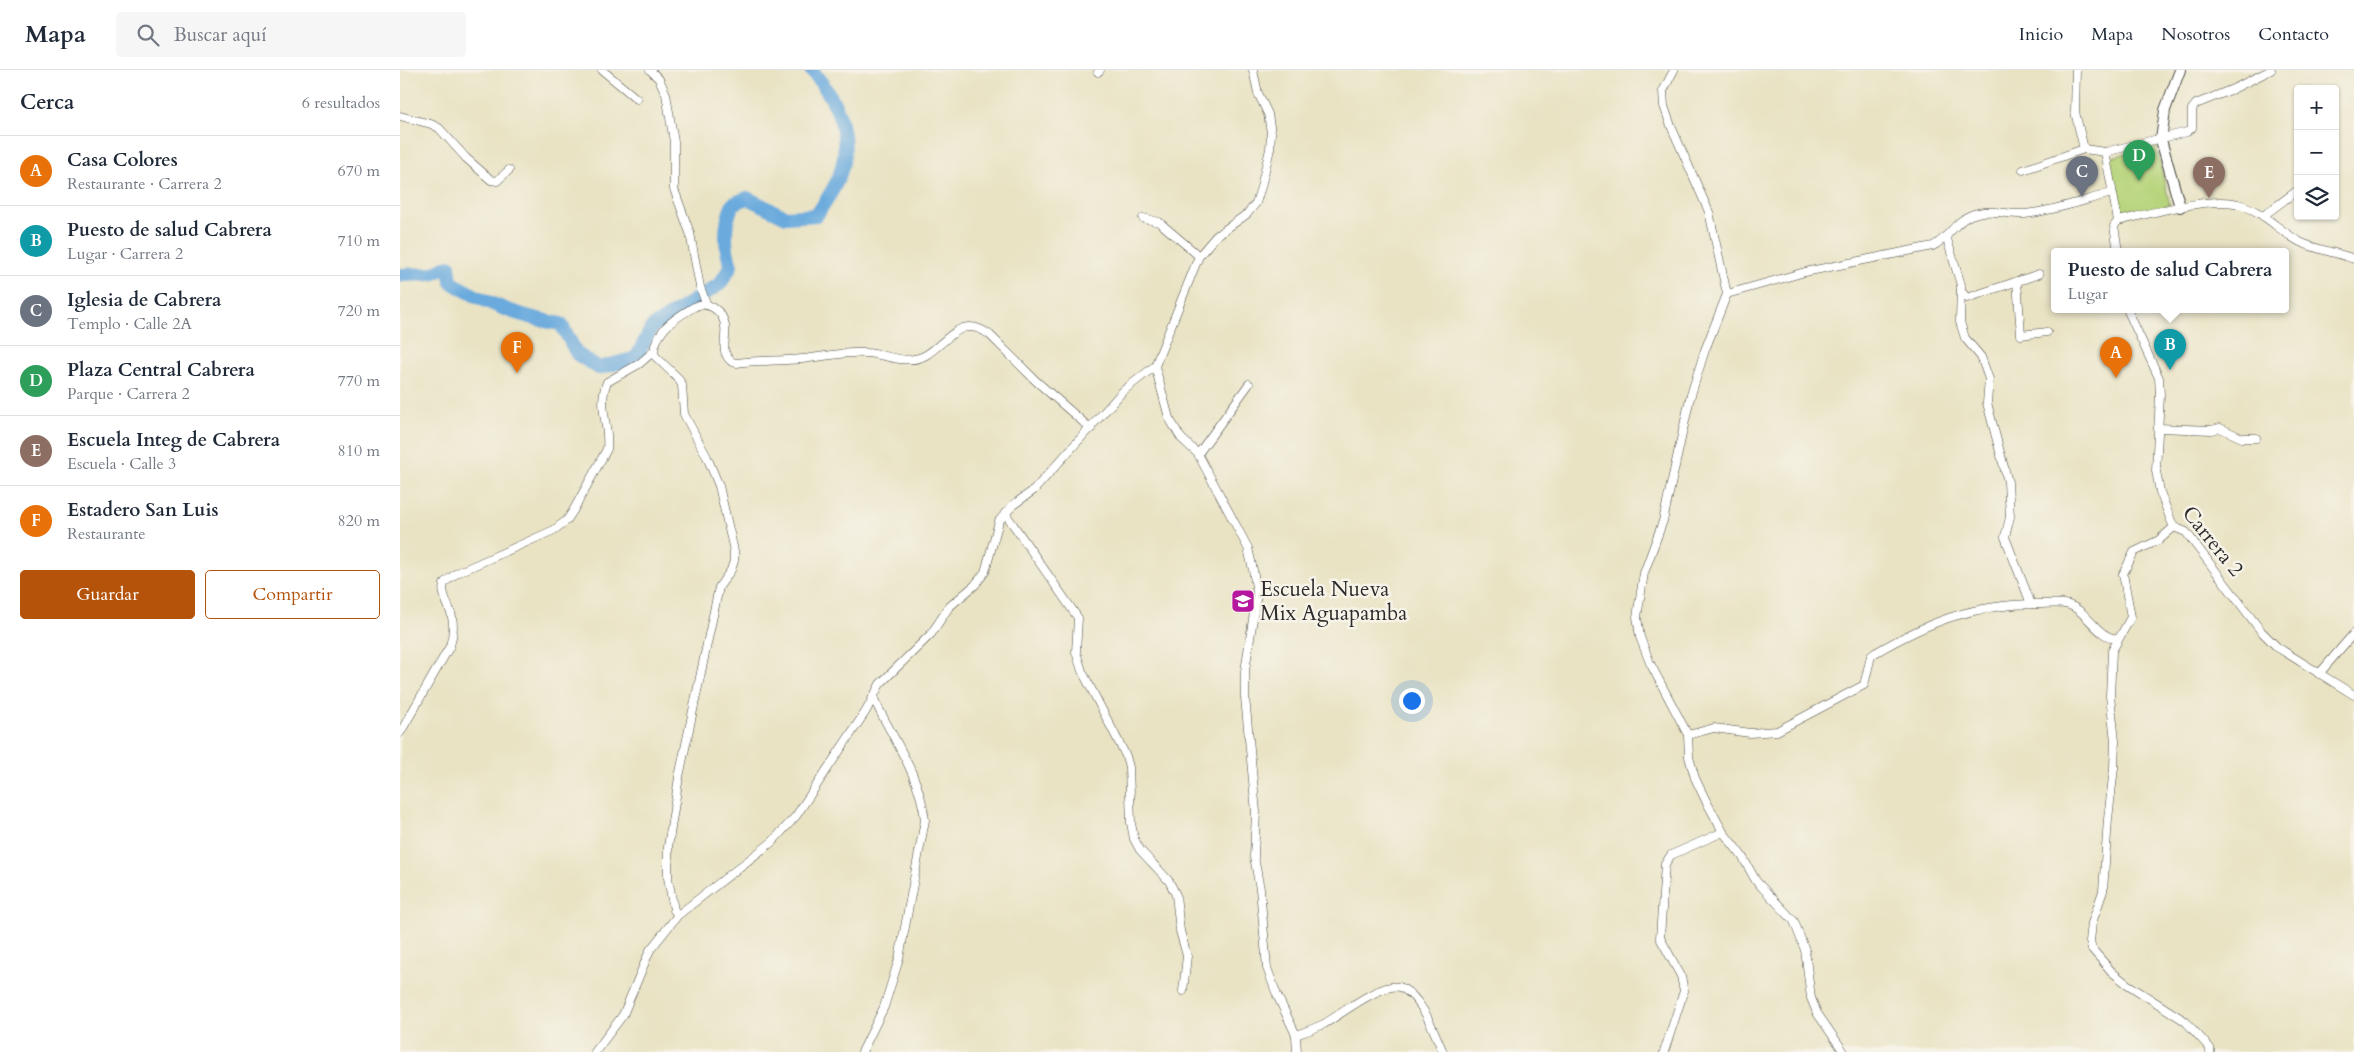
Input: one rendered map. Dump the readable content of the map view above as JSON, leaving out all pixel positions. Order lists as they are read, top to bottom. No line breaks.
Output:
{"streets":{"street":["Carrera 2"]},"places":{"school or university":["Escuela Nueva Mix Aguapamba"]},"page":{"header":"Mapa","search":"Buscar aquí","nav":["Inicio","Mapa","Nosotros","Contacto"],"heading":["Cerca","6 resultados"],"map_buttons":["+","−"],"list":[{"mark":"A","name":"Casa Colores","note":"Restaurante · Carrera 2","value":"670 m"},{"mark":"B","name":"Puesto de salud Cabrera","note":"Lugar · Carrera 2","value":"710 m"},{"mark":"C","name":"Iglesia de Cabrera","note":"Templo · Calle 2A","value":"720 m"},{"mark":"D","name":"Plaza Central Cabrera","note":"Parque · Carrera 2","value":"770 m"},{"mark":"E","name":"Escuela Integ de Cabrera","note":"Escuela · Calle 3","value":"810 m"},{"mark":"F","name":"Estadero San Luis","note":"Restaurante","value":"820 m"}],"pins":["D","C","E","B","F","A"],"popup":["Puesto de salud Cabrera","Lugar"],"buttons":["Guardar","Compartir"]}}
